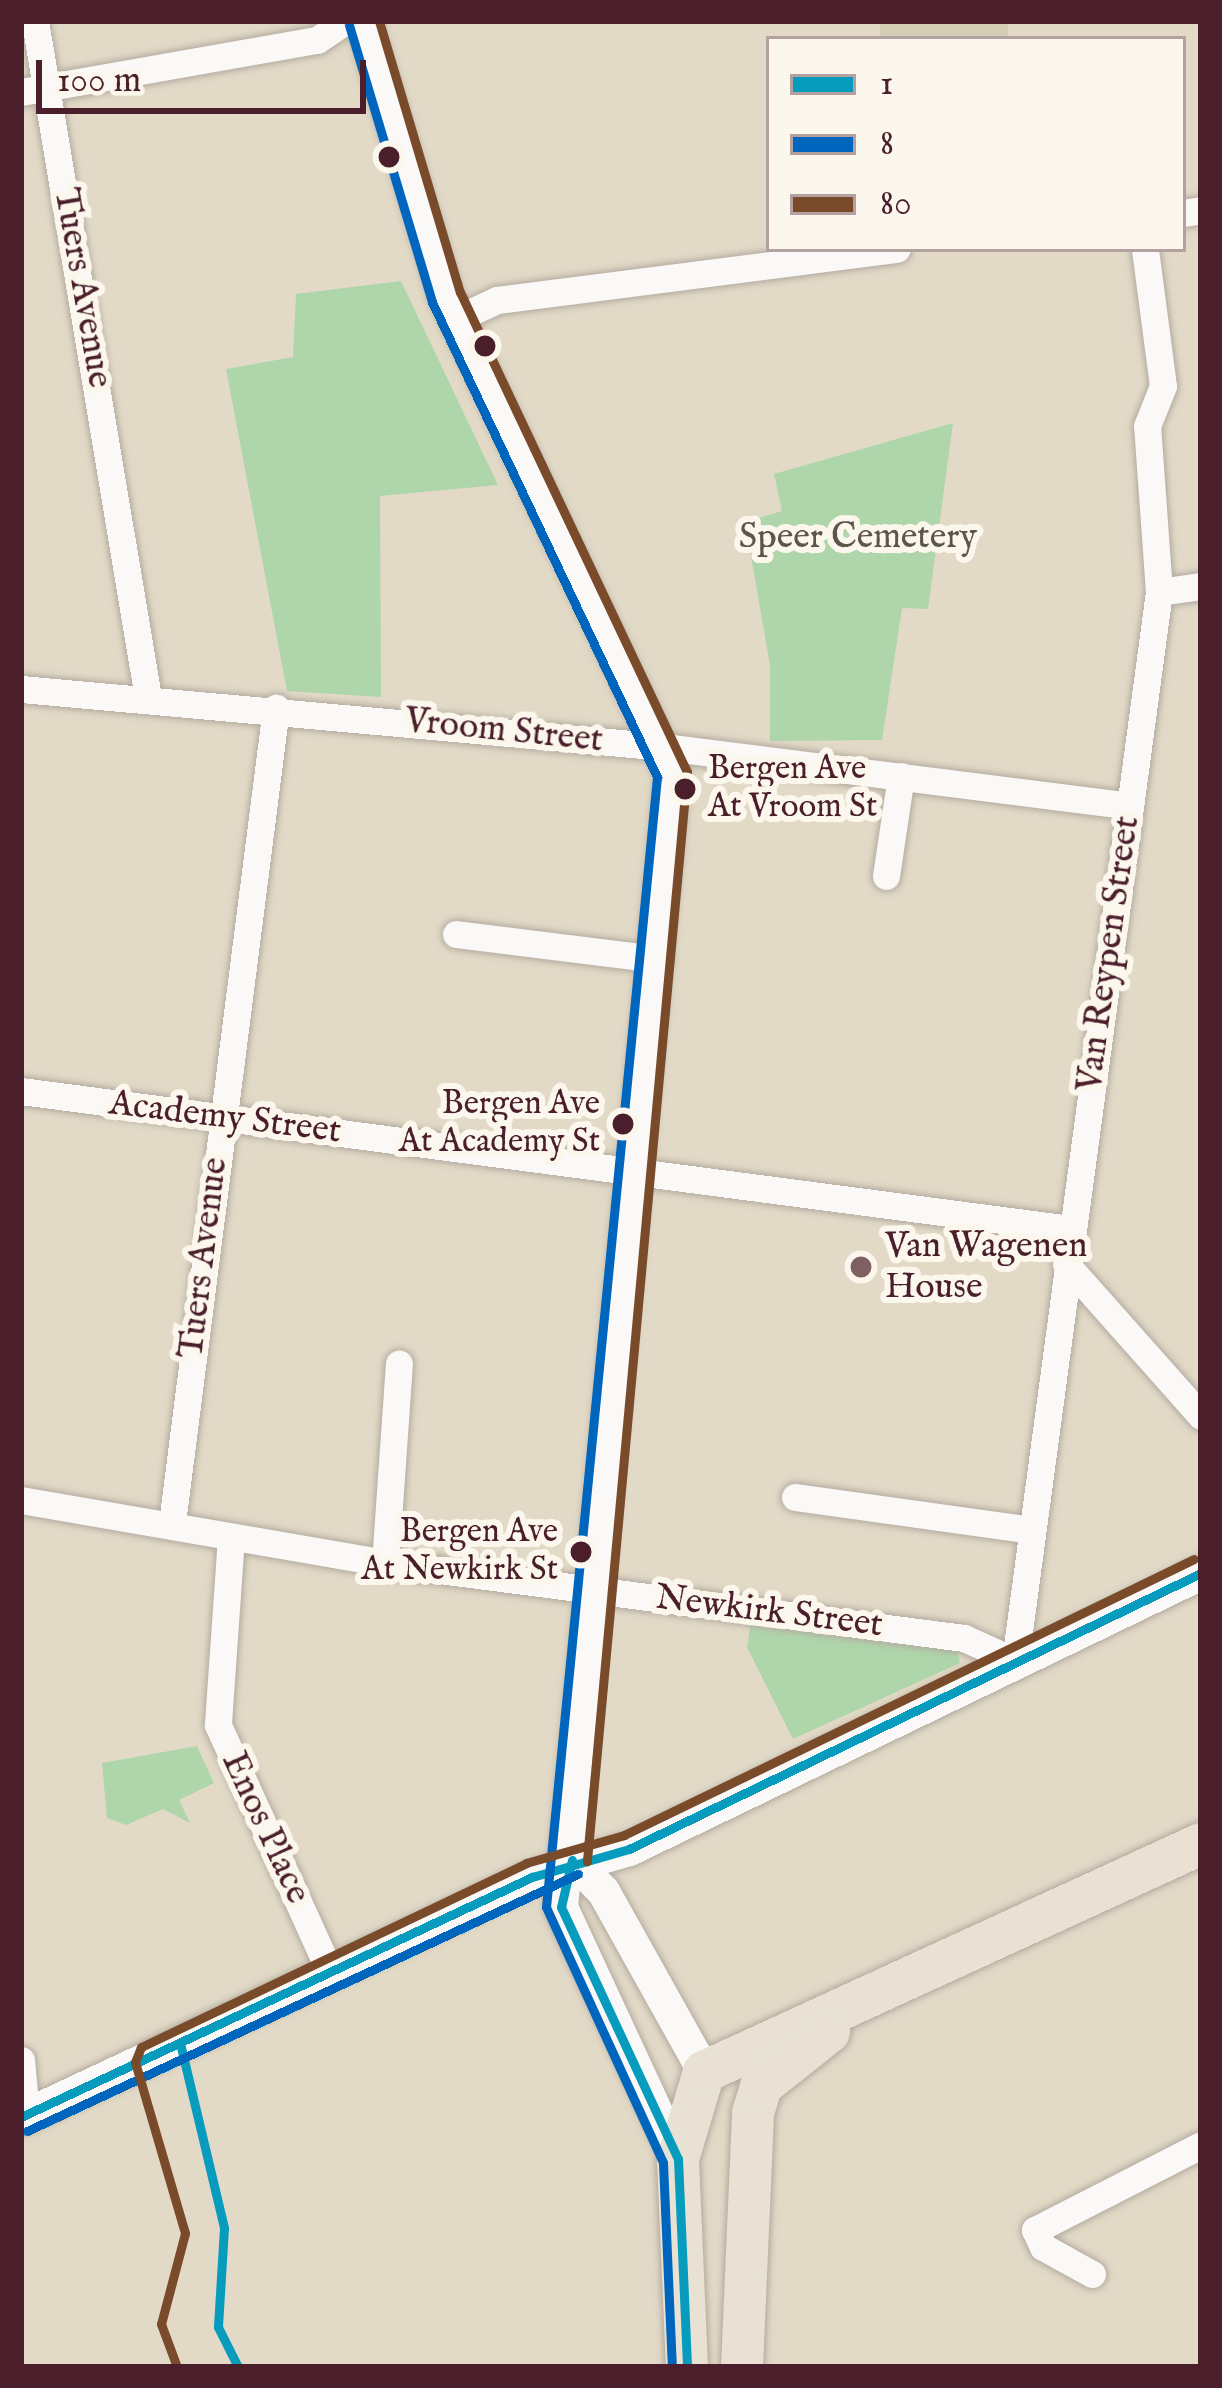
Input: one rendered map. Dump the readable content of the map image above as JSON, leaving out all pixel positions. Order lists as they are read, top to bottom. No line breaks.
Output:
{"streets":{"street":["Tuers Avenue","Vroom Street","Van Reypen Street","Academy Street","Newkirk Street","Enos Place"]},"crossings":[["Tuers Avenue","Vroom Street"],["Tuers Avenue","Academy Street"],["Tuers Avenue","Newkirk Street"],["Vroom Street","Van Reypen Street"],["Van Reypen Street","Academy Street"],["Van Reypen Street","Newkirk Street"],["Newkirk Street","Enos Place"]],"parks":["Speer Cemetery"],"places":["Bergen Ave At Vroom St","Bergen Ave At Academy St","Van Wagenen House","Bergen Ave At Newkirk St"],"lines":["transit line 80","transit line 8","transit line 1"],"legend":["1","8","80"],"scale_bar":"100 m"}
